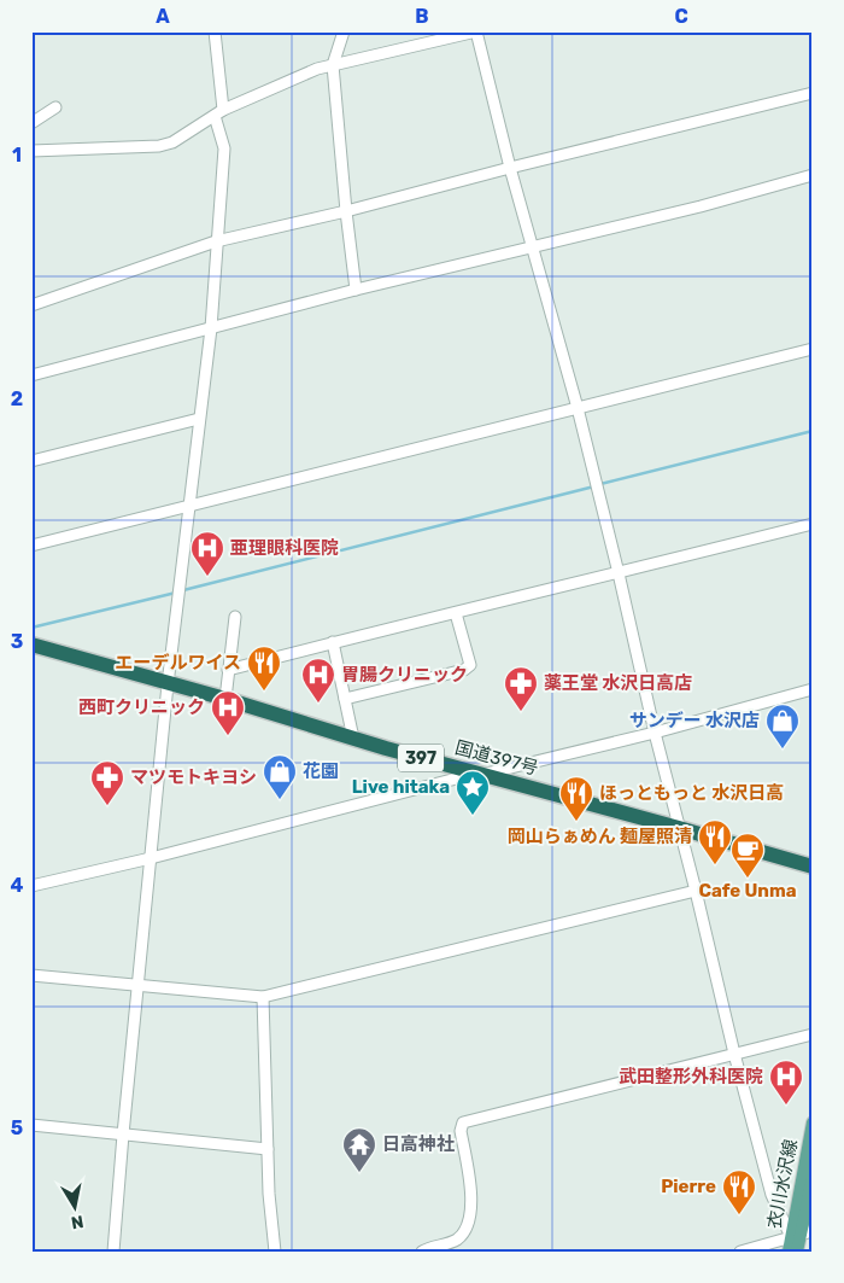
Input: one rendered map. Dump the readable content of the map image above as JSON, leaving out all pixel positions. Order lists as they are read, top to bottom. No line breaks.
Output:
{"streets":{"highway":["397","国道397号"],"main road":["衣川水沢線"]},"places":{"hospital":["亜理眼科医院","胃腸クリニック","西町クリニック","武田整形外科医院"],"restaurant":["エーデルワイス","ほっともっと 水沢日高","岡山らぁめん 麺屋照清","Pierre"],"pharmacy":["薬王堂 水沢日高店","マツモトキヨシ"],"shop":["サンデー 水沢店","花園"],"place":["Live hitaka"],"cafe":["Cafe Unma"],"temple":["日高神社"]},"north":"bottom","grid":{"columns":["A","B","C"],"rows":["1","2","3","4","5"]}}
